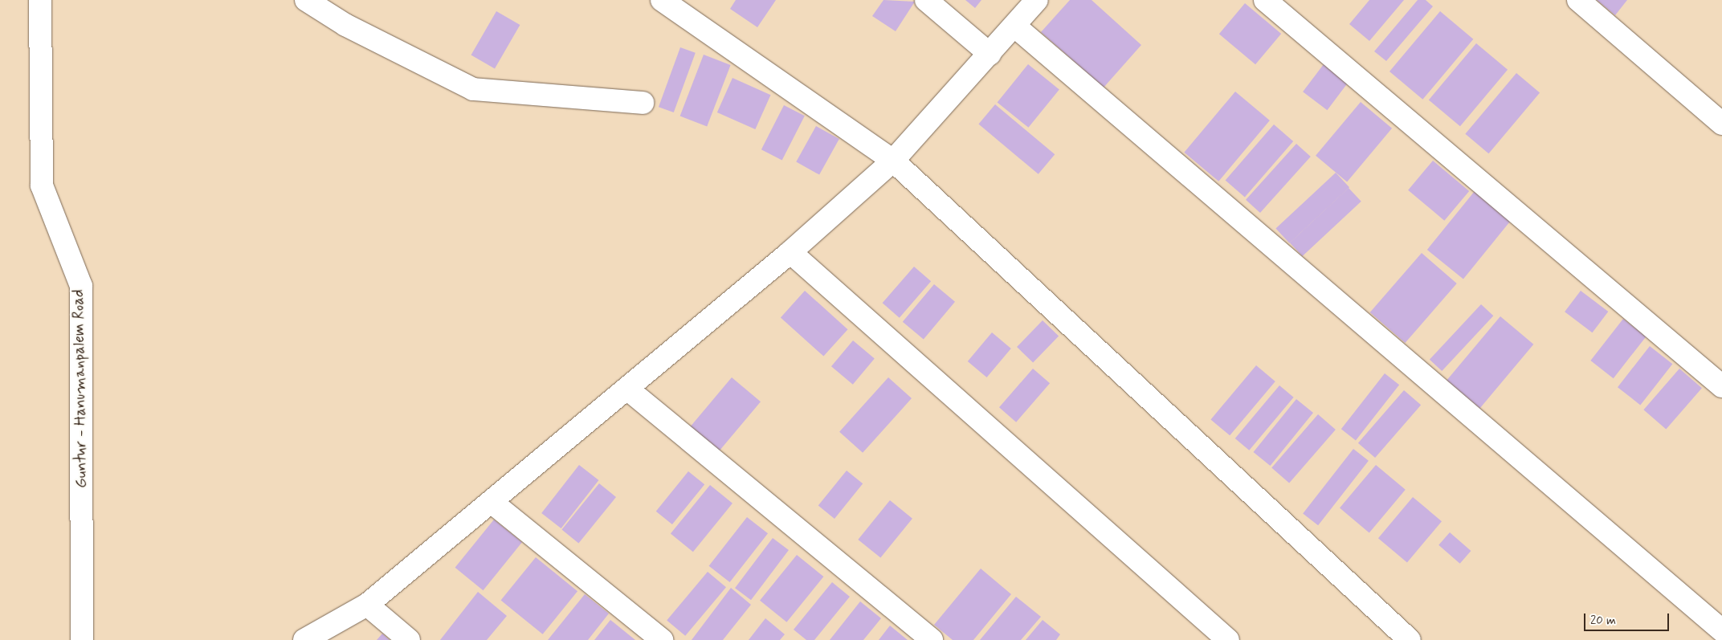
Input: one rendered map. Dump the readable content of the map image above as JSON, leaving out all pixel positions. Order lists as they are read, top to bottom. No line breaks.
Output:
{"streets":{"street":["Guntur - Hanumanpalem Road"]},"scale_bar":"20 m"}
